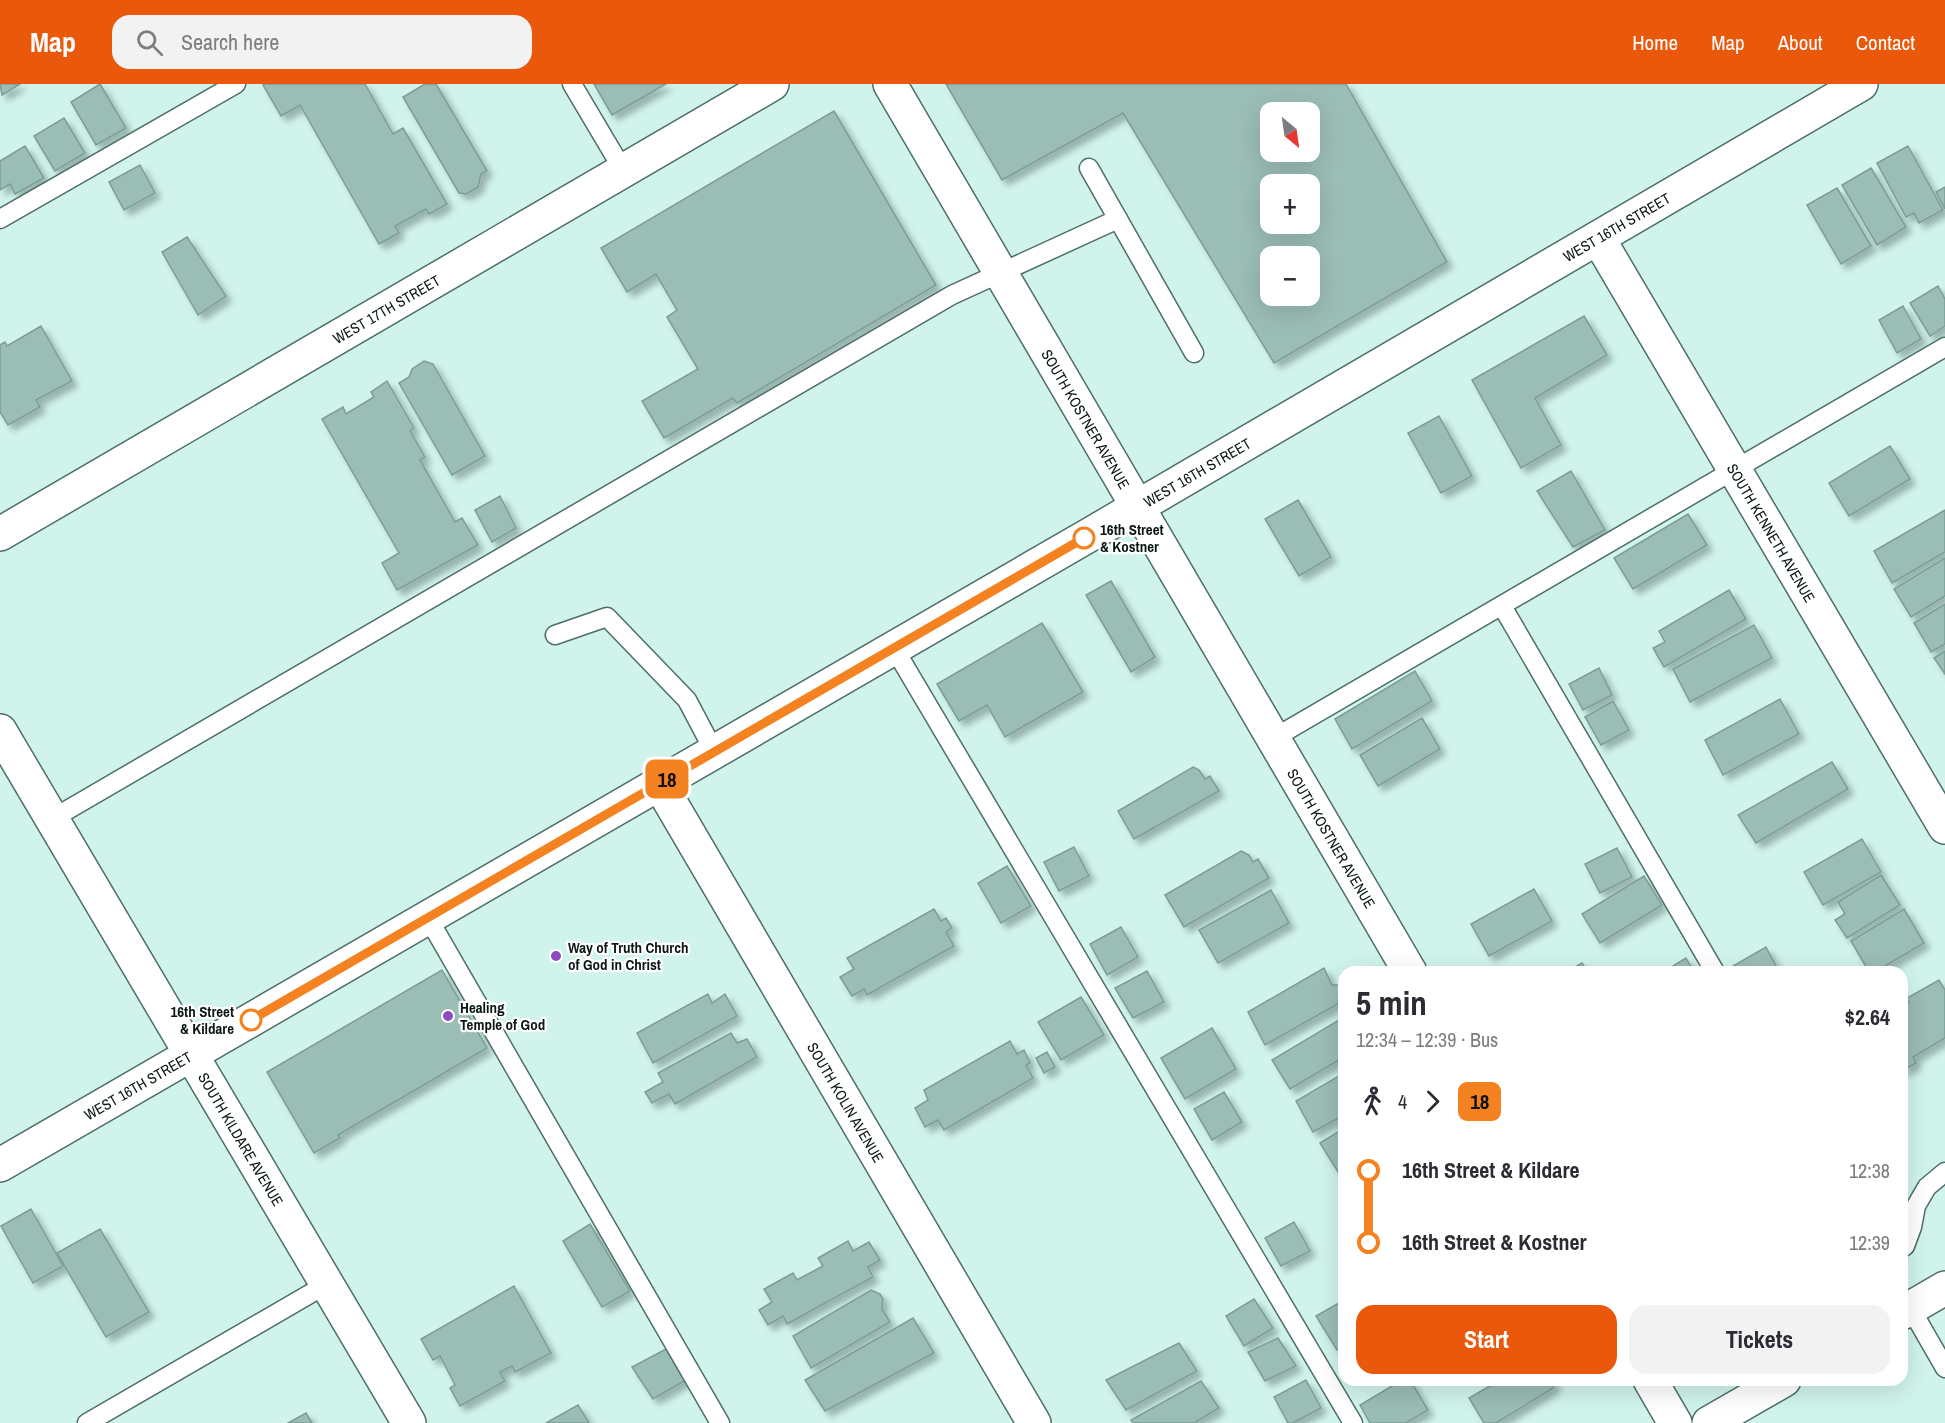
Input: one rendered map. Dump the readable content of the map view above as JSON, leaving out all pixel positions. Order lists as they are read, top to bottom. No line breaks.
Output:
{"streets":{"street":["WEST 16TH STREET","WEST 17TH STREET","SOUTH KOSTNER AVENUE","SOUTH KENNETH AVENUE","SOUTH KOLIN AVENUE","SOUTH KILDARE AVENUE"]},"crossings":[["WEST 16TH STREET","SOUTH KOSTNER AVENUE"],["WEST 16TH STREET","SOUTH KENNETH AVENUE"],["WEST 16TH STREET","SOUTH KOLIN AVENUE"],["WEST 16TH STREET","SOUTH KILDARE AVENUE"]],"places":["16th Street & Kostner","Way of Truth Church of God in Christ","Healing Temple of God","16th Street & Kildare"],"lines":["bus line 18"],"north":"bottom right","page":{"header":"Map","search":"Search here","nav":["Home","Map","About","Contact"],"on_map":"18","map_buttons":["+","−"],"heading":["5 min","12:34 – 12:39 · Bus","$2.64"],"legs":["4","18"],"list":[{"name":"16th Street & Kildare","value":"12:38"},{"name":"16th Street & Kostner","value":"12:39"}],"buttons":["Start","Tickets"]}}
